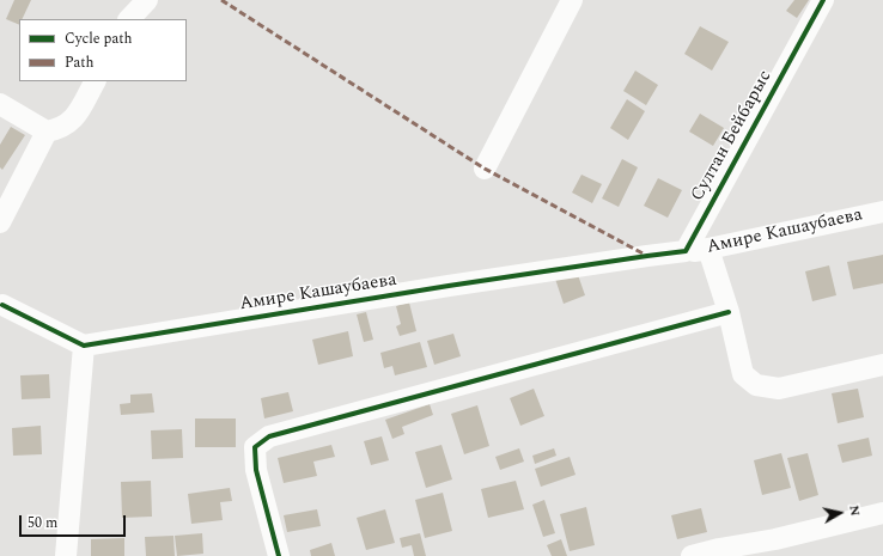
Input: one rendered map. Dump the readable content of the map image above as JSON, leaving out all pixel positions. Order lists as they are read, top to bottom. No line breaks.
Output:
{"streets":{"street":["Султан Бейбарыс","Амире Кашаубаева"]},"crossings":[["Султан Бейбарыс","Амире Кашаубаева"]],"legend":["Cycle path","Path"],"scale_bar":"50 m","north":"right"}
